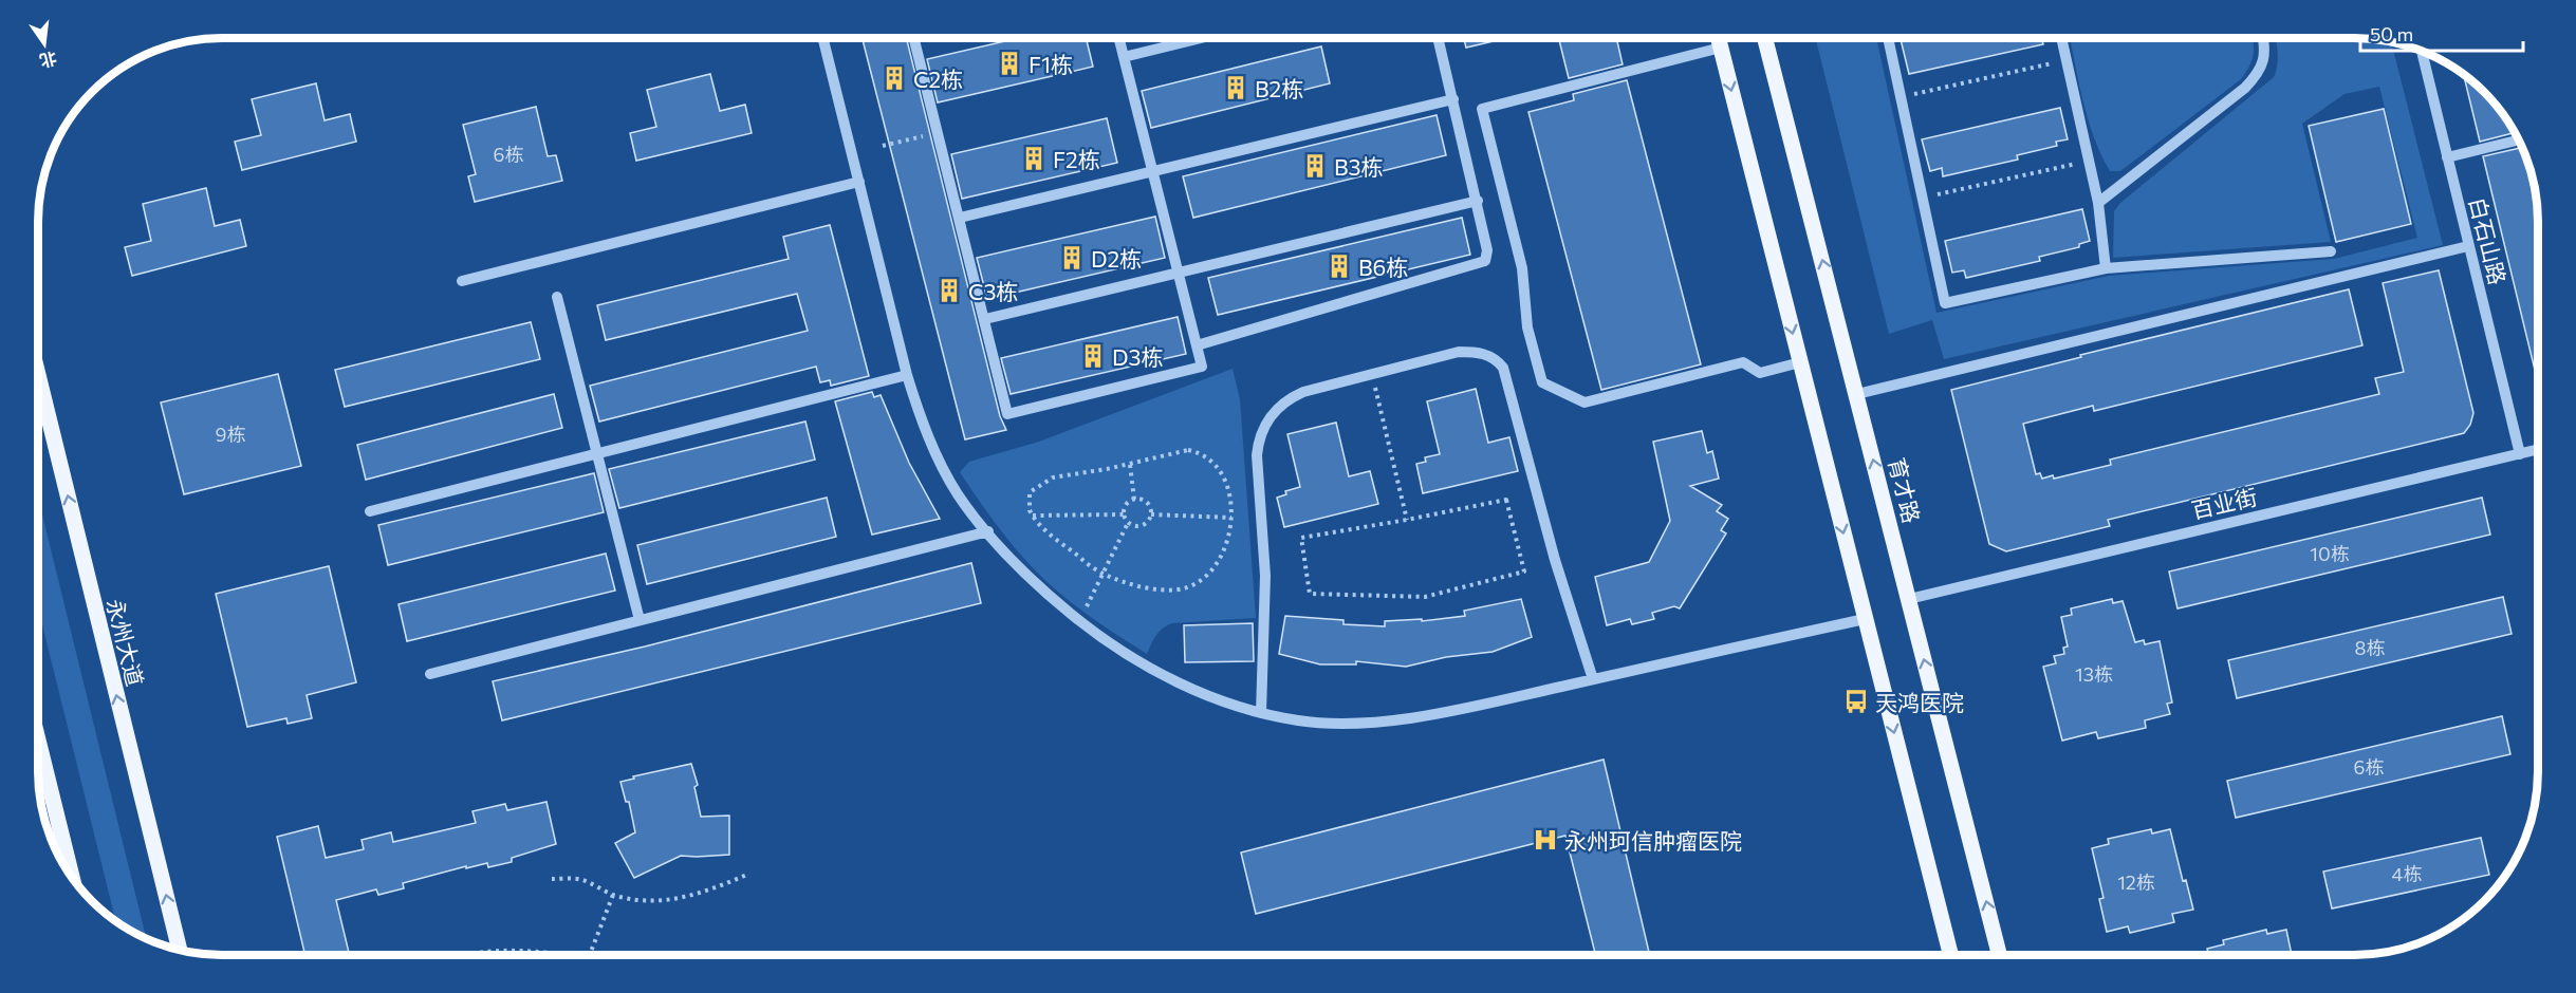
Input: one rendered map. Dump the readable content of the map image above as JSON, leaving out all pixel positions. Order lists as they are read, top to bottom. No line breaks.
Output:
{"streets":{"main road":["育才路","永州大道"],"street":["白石山路","百业街"]},"crossings":[["白石山路","百业街"],["育才路","百业街"]],"one_way":["永州大道"],"places":{"building":["F1栋","C2栋","B2栋","F2栋","B3栋","D2栋","B6栋","C3栋","D3栋"],"bus stop":["天鸿医院"],"hospital":["永州珂信肿瘤医院"]},"house_numbers":["6栋","9栋","10栋","8栋","13栋","6栋","4栋","12栋"],"scale_bar":"50 m","north":"bottom"}
